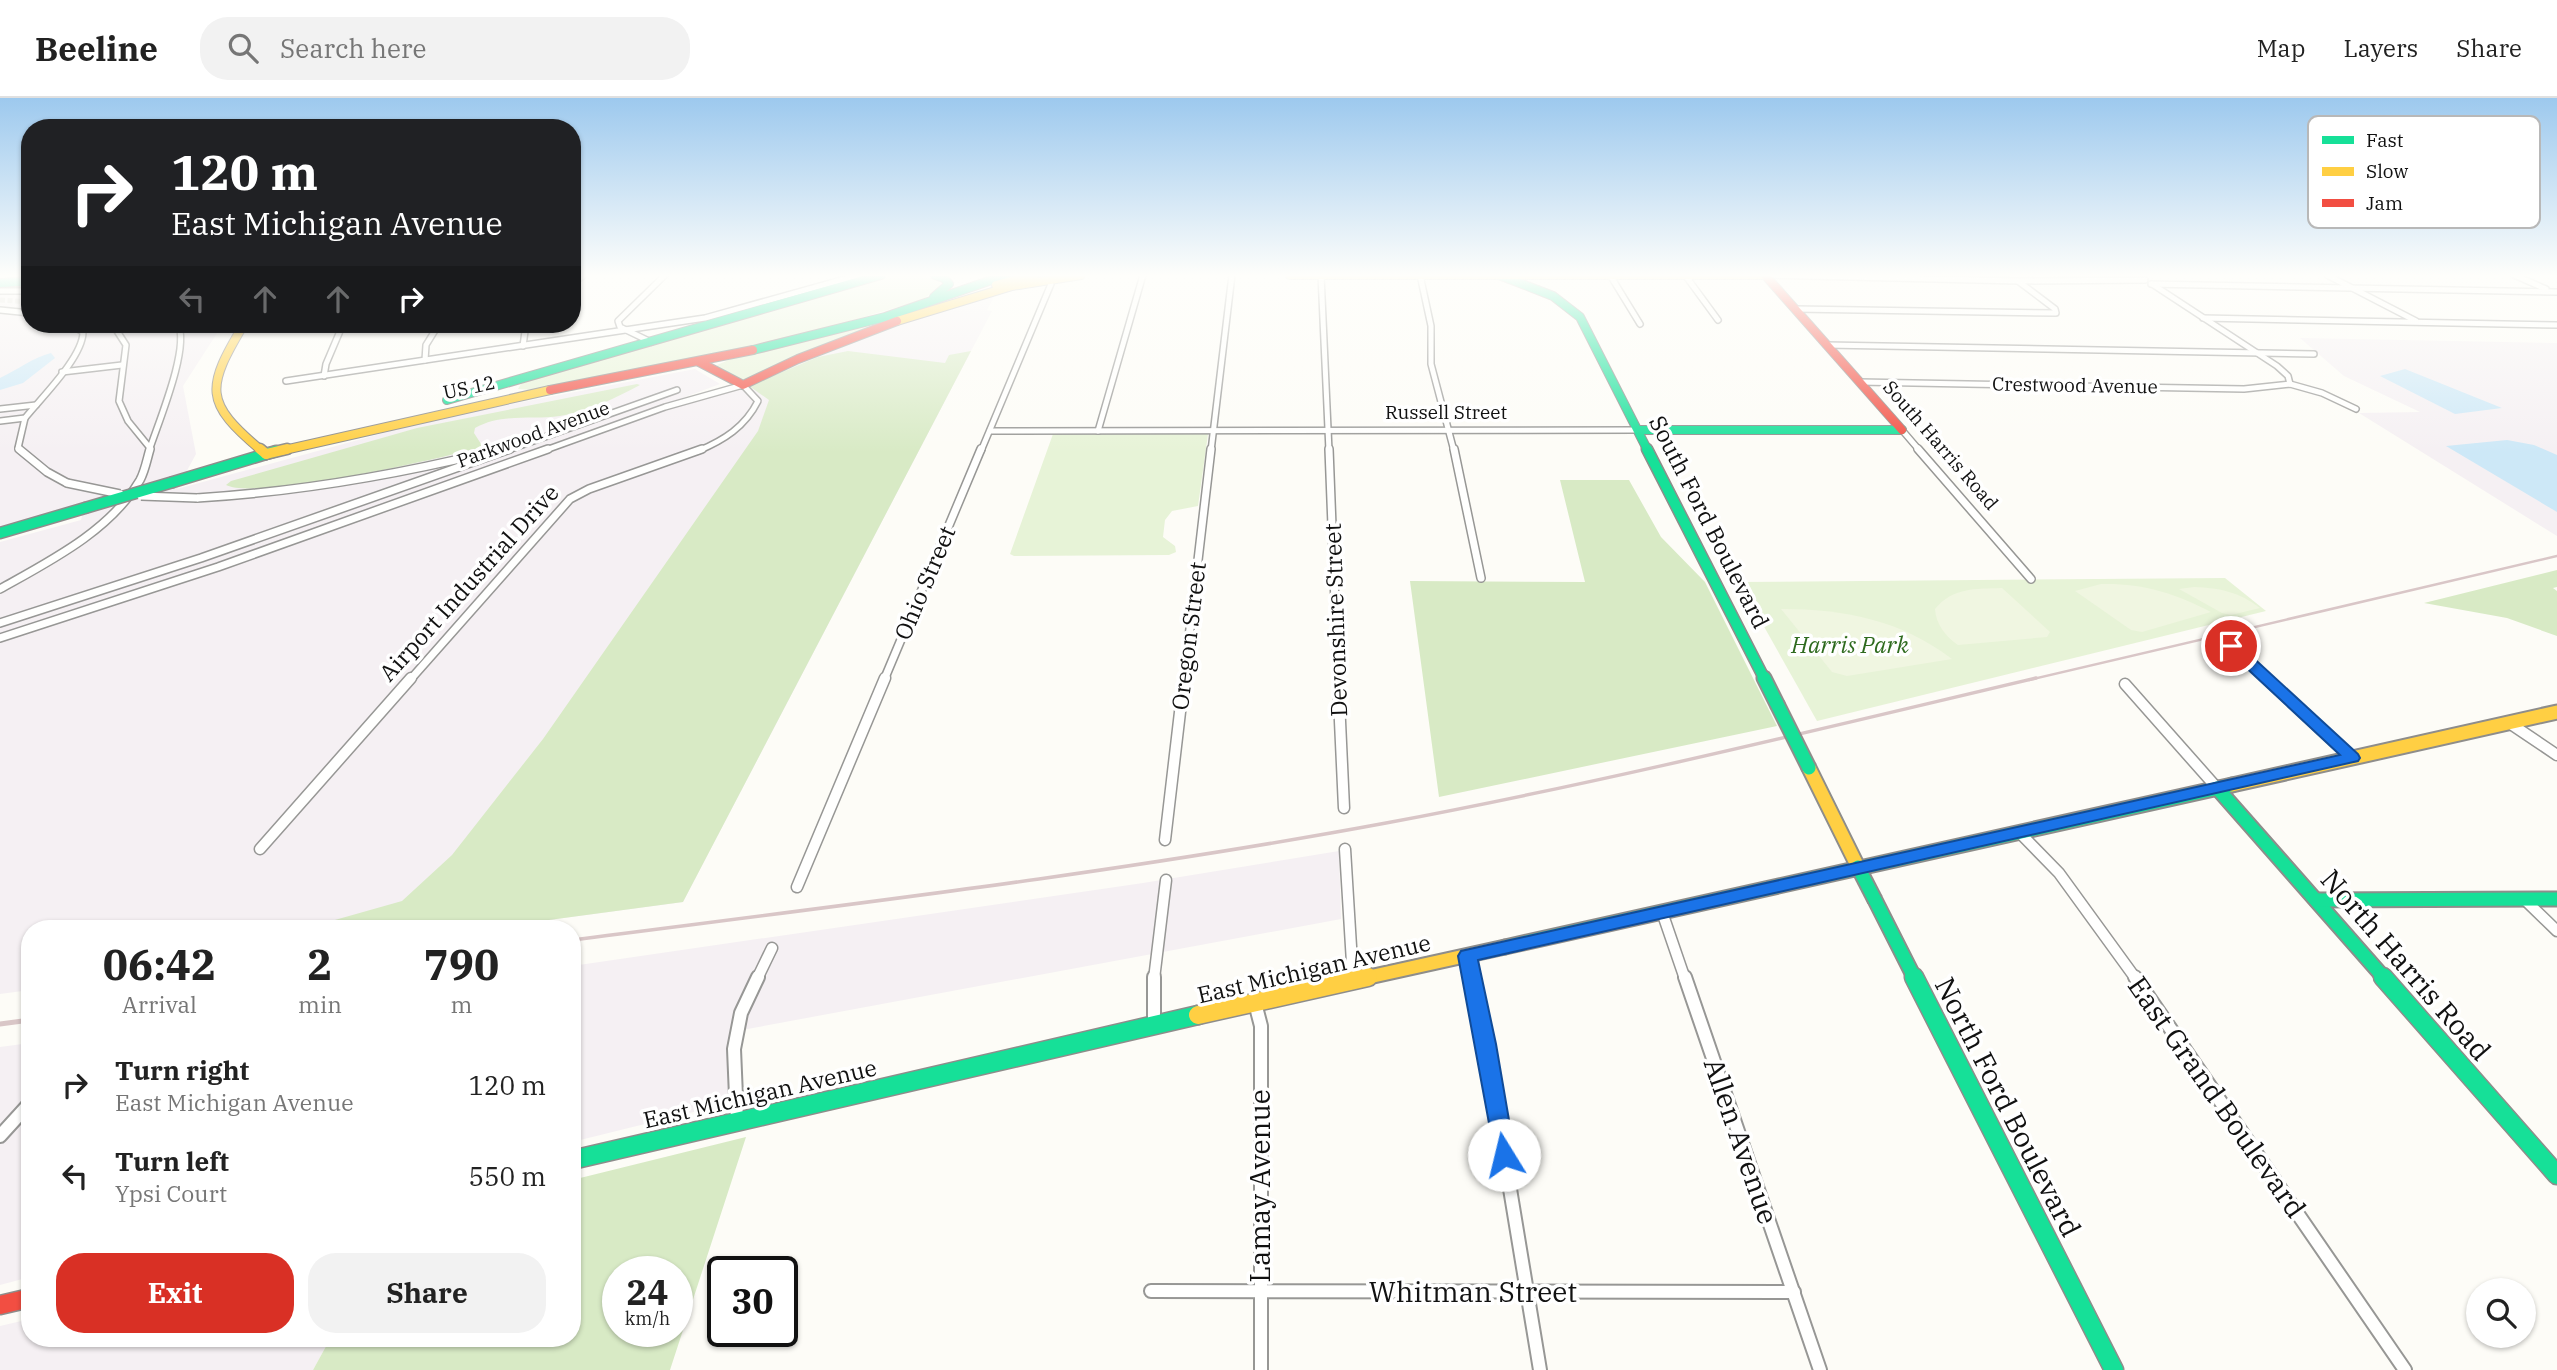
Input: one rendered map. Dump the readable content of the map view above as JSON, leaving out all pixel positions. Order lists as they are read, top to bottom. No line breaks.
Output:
{"streets":{"main road":["US 12","Russell Street","Parkwood Avenue","South Harris Road","South Ford Boulevard","North Harris Road","East Michigan Avenue","North Ford Boulevard"],"street":["Crestwood Avenue","Airport Industrial Drive","Ohio Street","Devonshire Street","Oregon Street","East Grand Boulevard","Allen Avenue","Lamay Avenue","Whitman Street"]},"crossings":[["Crestwood Avenue","South Harris Road"],["Russell Street","South Harris Road"],["Russell Street","South Ford Boulevard"],["Russell Street","Ohio Street"],["Russell Street","Devonshire Street"],["Russell Street","Oregon Street"],["Parkwood Avenue","Airport Industrial Drive"],["South Ford Boulevard","North Ford Boulevard"],["North Harris Road","East Michigan Avenue"],["East Michigan Avenue","East Grand Boulevard"],["East Michigan Avenue","Allen Avenue"],["East Michigan Avenue","Lamay Avenue"],["Allen Avenue","Whitman Street"],["Lamay Avenue","Whitman Street"]],"parks":["Harris Park"],"legend":["Fast","Slow","Jam"],"page":{"header":"Beeline","search":"Search here","nav":["Map","Layers","Share"],"turn":["120 m","East Michigan Avenue"],"eta":["06:42","Arrival","2","min","790","m"],"list":[{"name":"Turn right","note":"East Michigan Avenue","value":"120 m"},{"name":"Turn left","note":"Ypsi Court","value":"550 m"}],"buttons":["Exit","Share"],"speed":"24 km/h","limit":"30"}}
